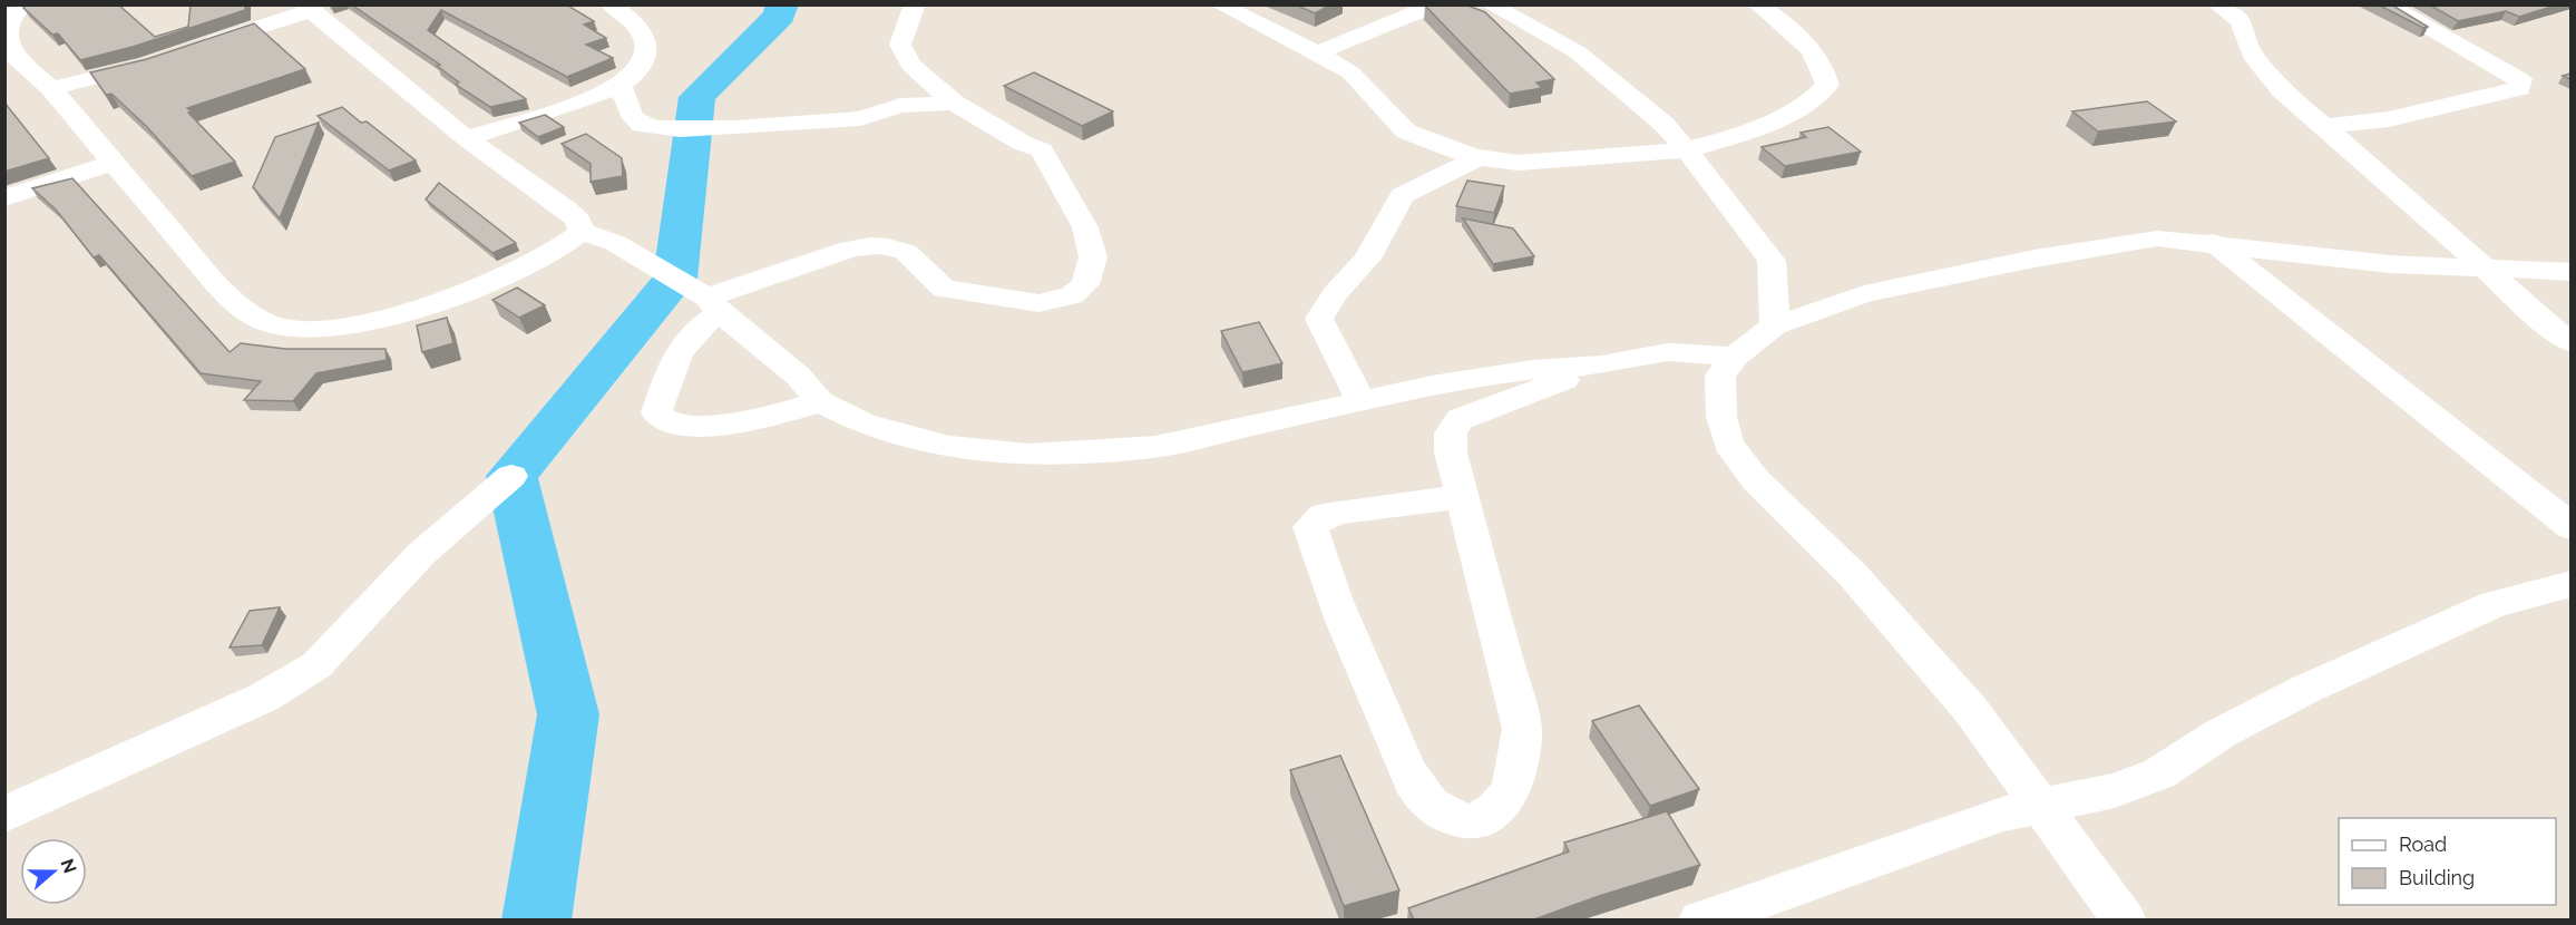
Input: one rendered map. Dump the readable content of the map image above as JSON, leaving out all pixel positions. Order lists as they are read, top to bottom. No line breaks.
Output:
{"legend":["Road","Building"],"north":"right"}
